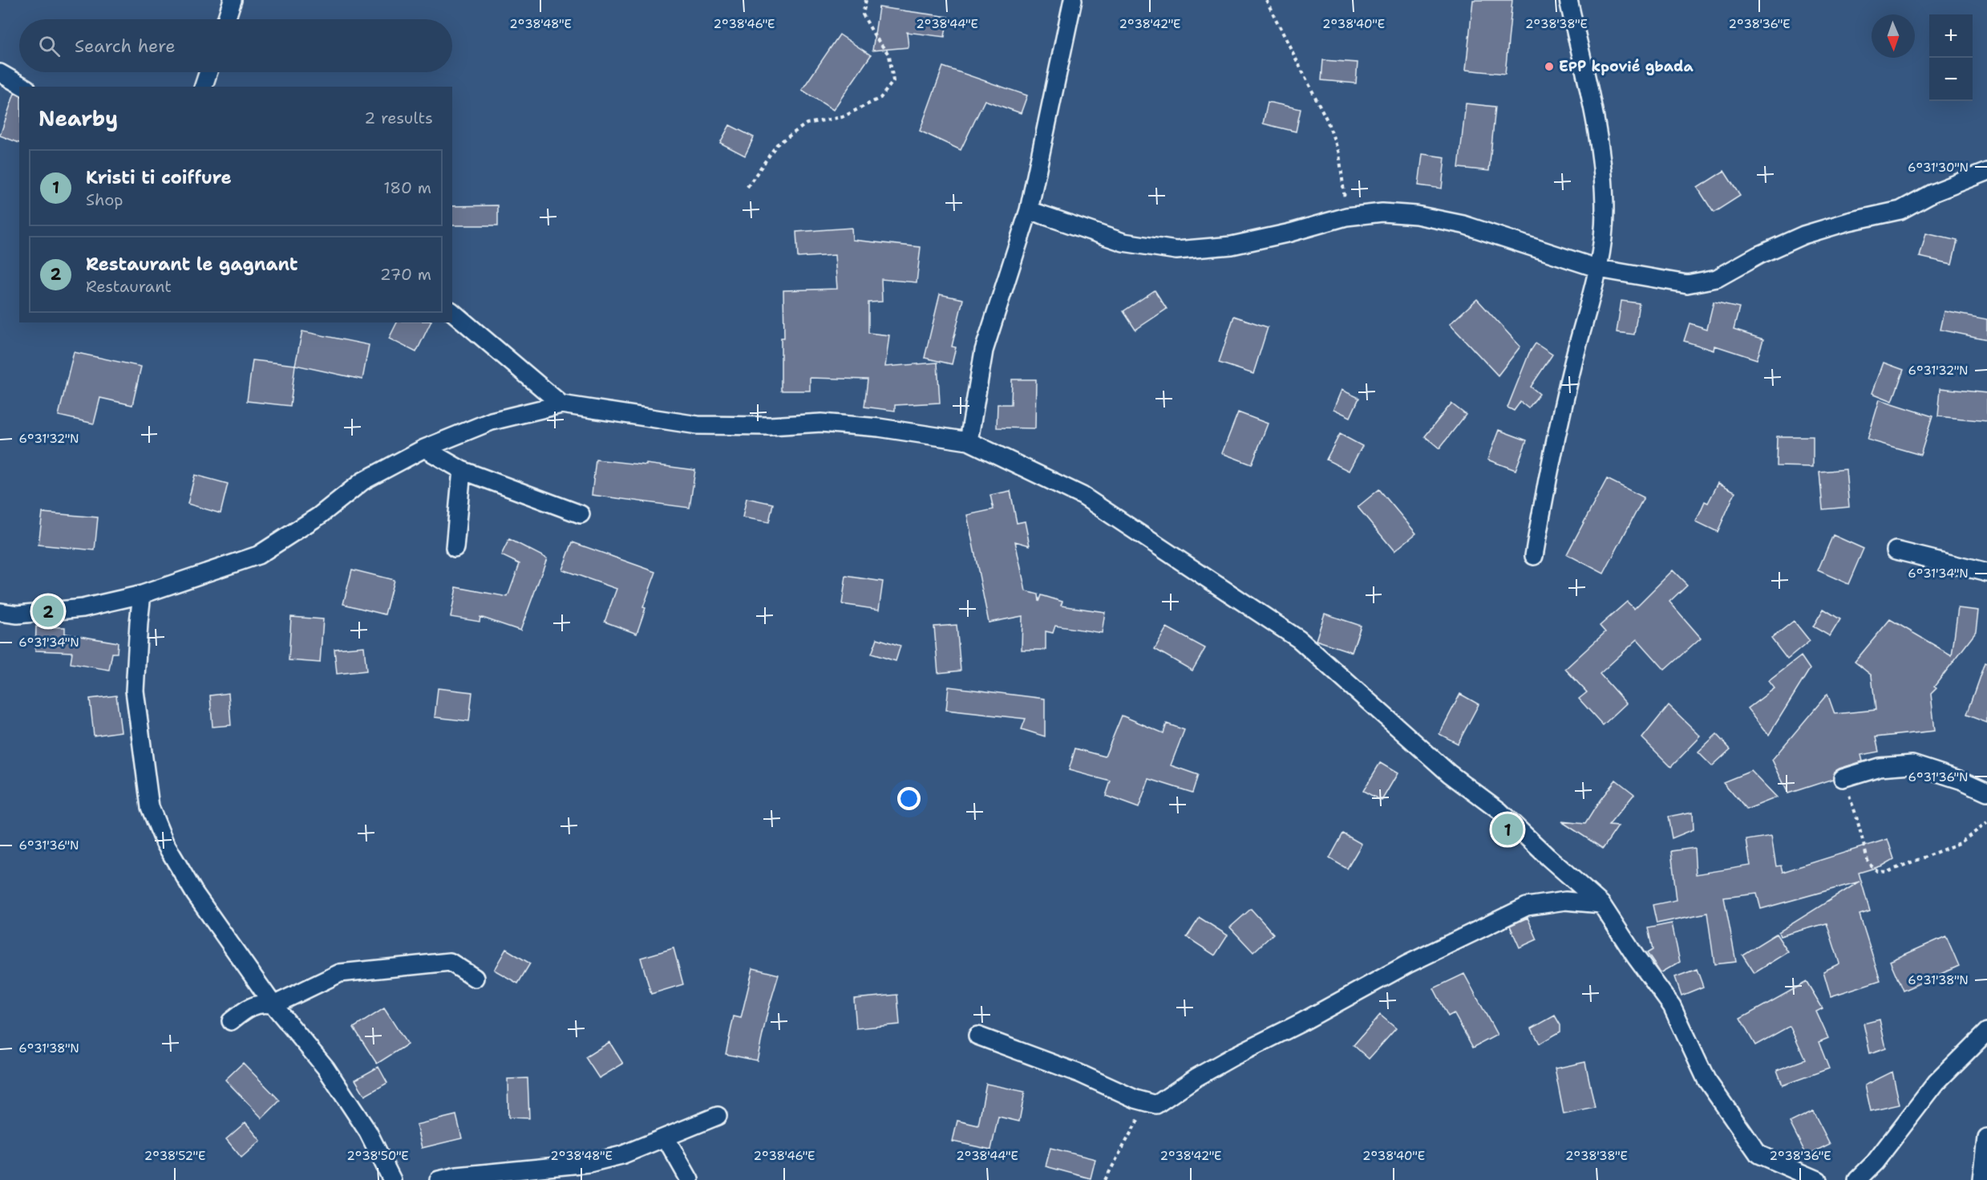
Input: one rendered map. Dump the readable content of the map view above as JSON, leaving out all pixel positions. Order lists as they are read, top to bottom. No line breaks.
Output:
{"places":["EPP kpovié gbada"],"north":"bottom","page":{"map_buttons":["+","−"],"search":"Search here","heading":["Nearby","2 results"],"list":[{"mark":"1","name":"Kristi ti coiffure","note":"Shop","value":"180 m"},{"mark":"2","name":"Restaurant le gagnant","note":"Restaurant","value":"270 m"}],"pins":["2","1"]},"coordinates":["2°38'48\"E","2°38'46\"E","2°38'44\"E","2°38'42\"E","2°38'40\"E","2°38'38\"E","2°38'36\"E","6°31'30\"N","6°31'32\"N","6°31'34\"N","6°31'36\"N","6°31'38\"N","2°38'52\"E","2°38'50\"E"]}
